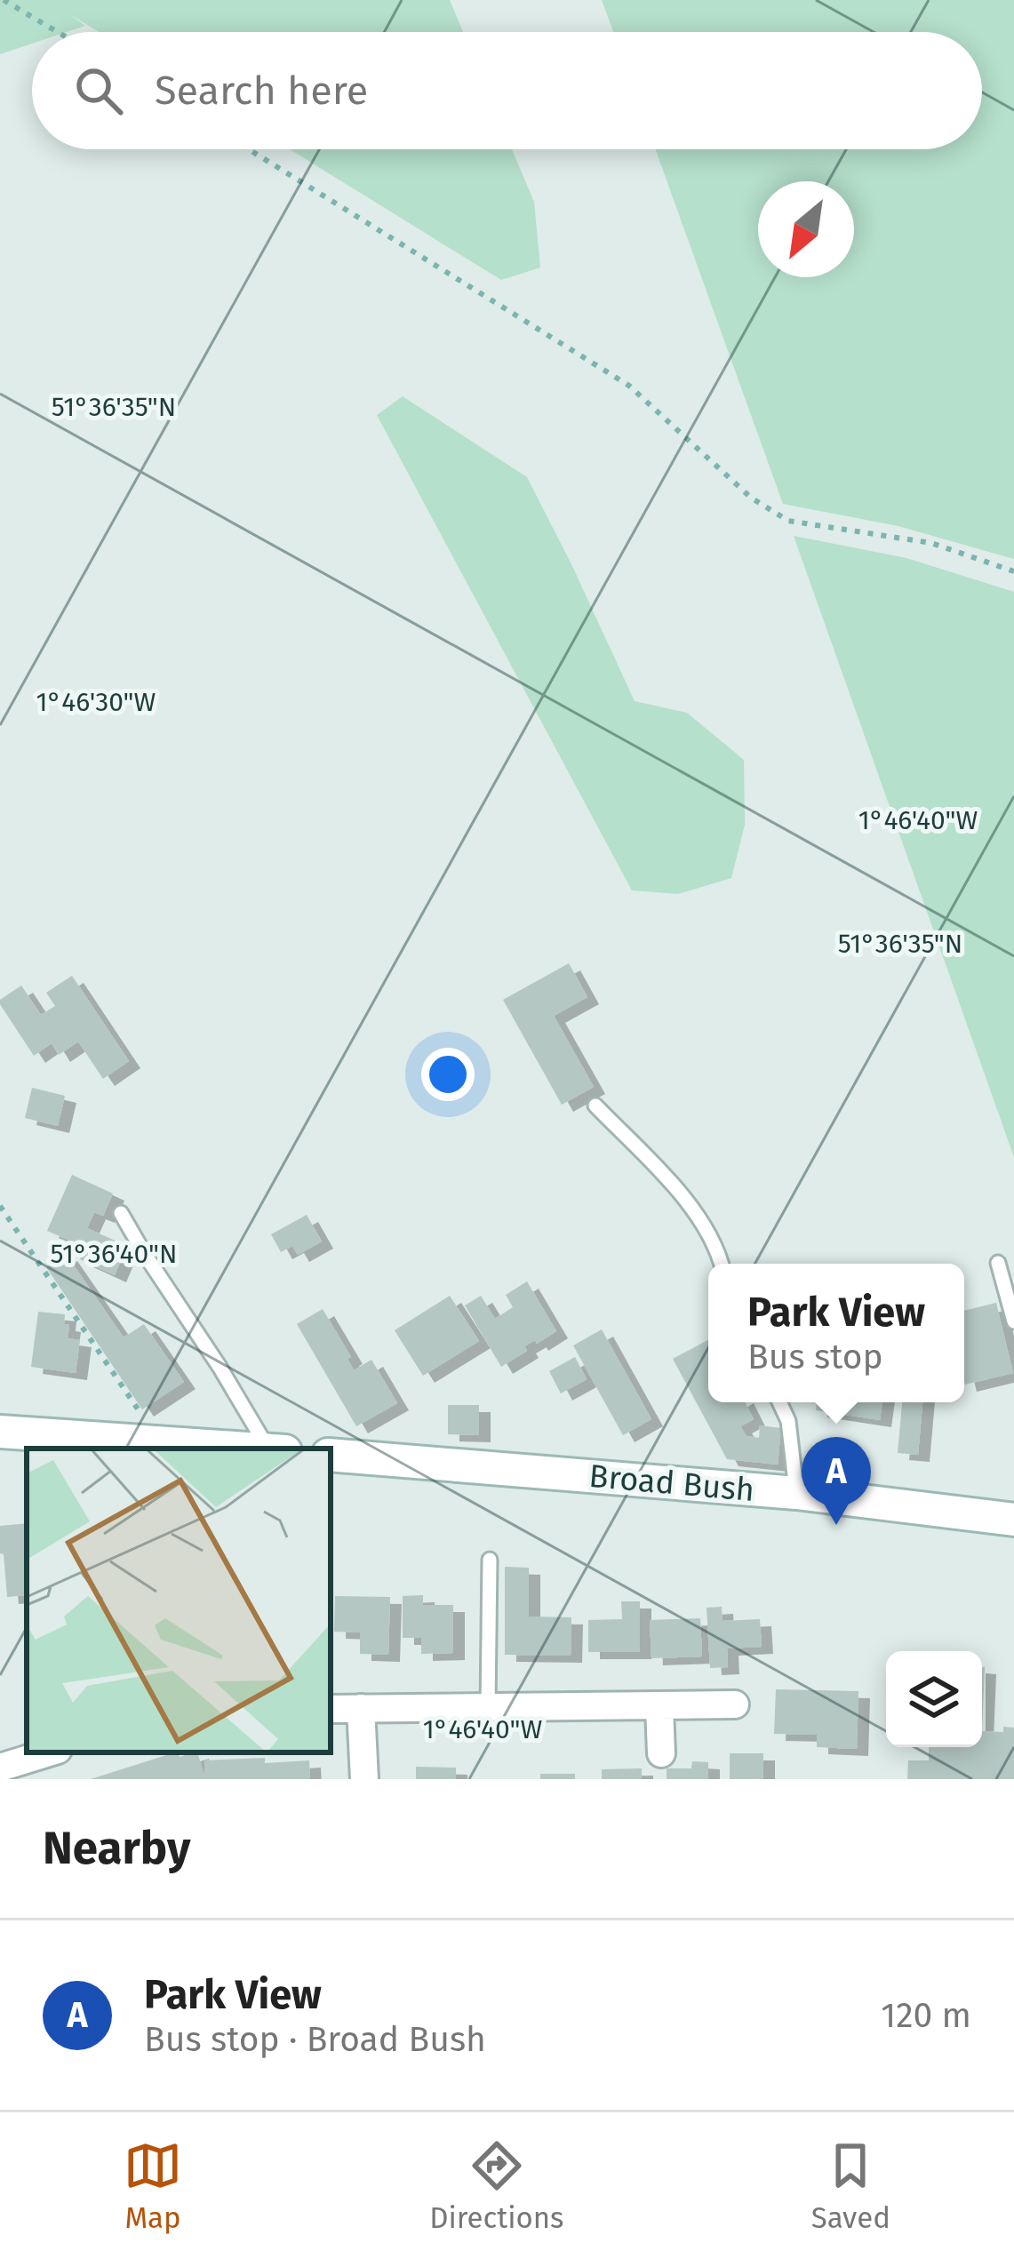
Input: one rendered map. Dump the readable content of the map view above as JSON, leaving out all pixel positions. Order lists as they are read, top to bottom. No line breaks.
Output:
{"streets":{"main road":["Broad Bush"]},"north":"bottom left","page":{"search":"Search here","popup":["Park View","Bus stop"],"pins":"A","heading":"Nearby","list":[{"mark":"A","name":"Park View","note":"Bus stop · Broad Bush","value":"120 m"}],"nav":["Map","Directions","Saved"]},"coordinates":["51°36'35\"N","1°46'30\"W","1°46'40\"W","51°36'40\"N"]}
